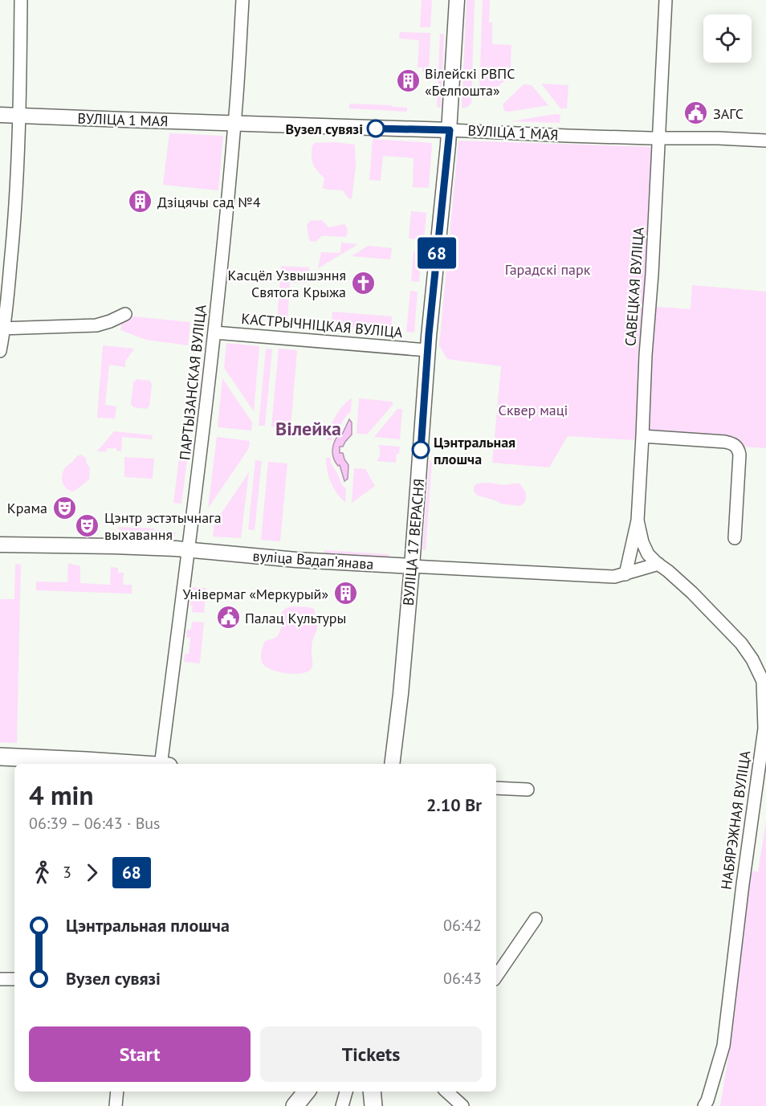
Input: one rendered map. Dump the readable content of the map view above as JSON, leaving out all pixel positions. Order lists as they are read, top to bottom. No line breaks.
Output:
{"streets":{"street":["ВУЛІЦА 1 МАЯ","САВЕЦКАЯ ВУЛІЦА","КАСТРЫЧНІЦКАЯ ВУЛІЦА","ПАРТЫЗАНСКАЯ ВУЛІЦА","ВУЛІЦА 17 ВЕРАСНЯ","вуліца Вадапʼянава","НАБЯРЭЖНАЯ ВУЛІЦА"]},"crossings":[["ВУЛІЦА 1 МАЯ","САВЕЦКАЯ ВУЛІЦА"],["ВУЛІЦА 1 МАЯ","ПАРТЫЗАНСКАЯ ВУЛІЦА"],["ВУЛІЦА 1 МАЯ","ВУЛІЦА 17 ВЕРАСНЯ"],["САВЕЦКАЯ ВУЛІЦА","вуліца Вадапʼянава"],["САВЕЦКАЯ ВУЛІЦА","НАБЯРЭЖНАЯ ВУЛІЦА"],["КАСТРЫЧНІЦКАЯ ВУЛІЦА","ПАРТЫЗАНСКАЯ ВУЛІЦА"],["КАСТРЫЧНІЦКАЯ ВУЛІЦА","ВУЛІЦА 17 ВЕРАСНЯ"],["ПАРТЫЗАНСКАЯ ВУЛІЦА","вуліца Вадапʼянава"],["ВУЛІЦА 17 ВЕРАСНЯ","вуліца Вадапʼянава"]],"districts":["Вілейка"],"parks":["Гарадскі парк","Сквер маці"],"places":{"building":["Вілейскі РВПС «Белпошта»","Дзіцячы сад №4","Універмаг «Меркурый»"],"public building":["ЗАГС","Палац Культуры"],"other":["Вузел сувязі","Цэнтральная плошча"],"church":["Касцёл Узвышэння Святога Крыжа"],"theatre":["Крама","Цэнтр эстэтычнага выхавання"]},"lines":["bus line 68"],"page":{"on_map":"68","heading":["4 min","06:39 – 06:43 · Bus","2.10 Br"],"legs":["3","68"],"list":[{"name":"Цэнтральная плошча","value":"06:42"},{"name":"Вузел сувязі","value":"06:43"}],"buttons":["Start","Tickets"]}}
